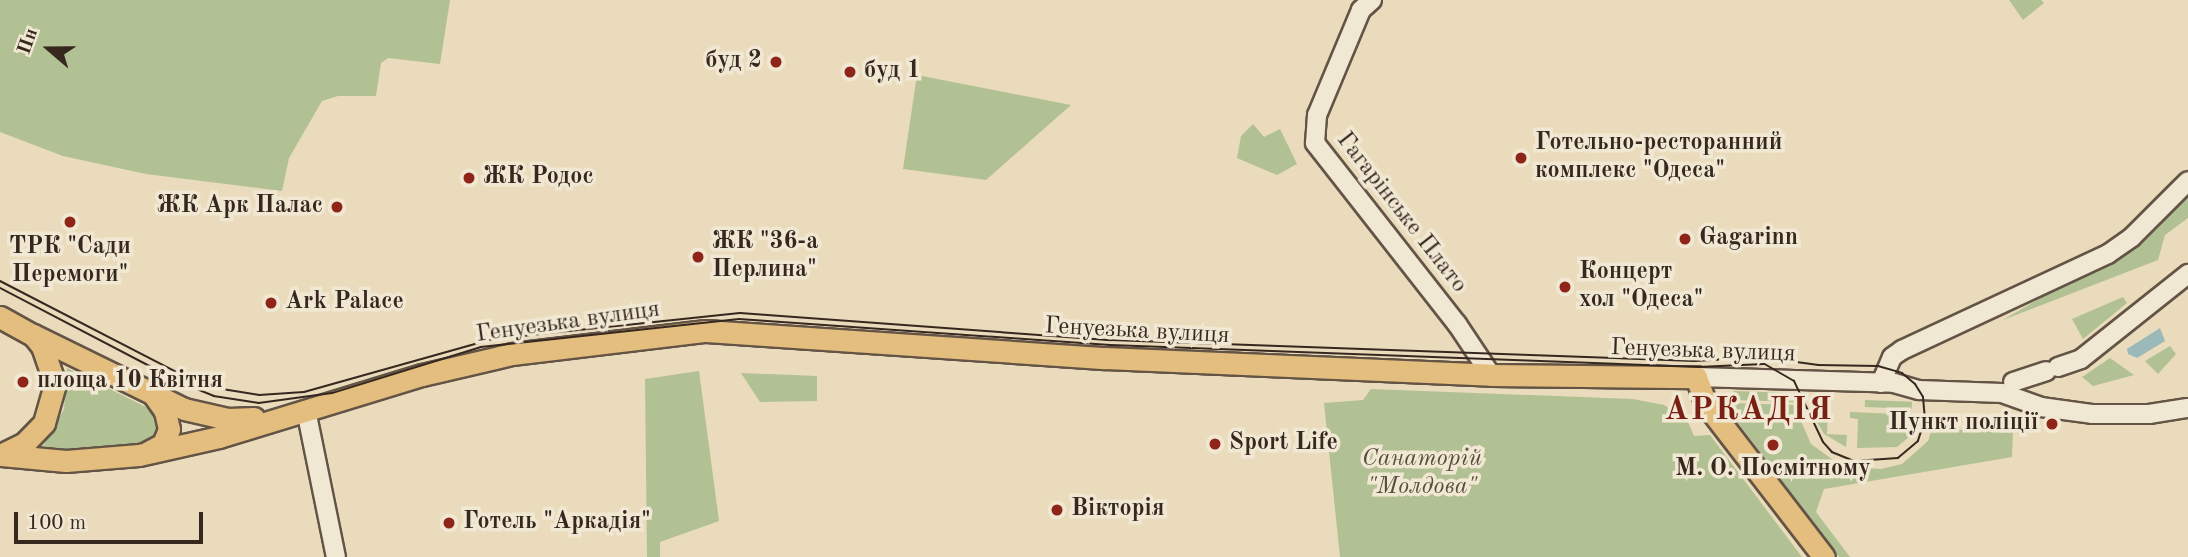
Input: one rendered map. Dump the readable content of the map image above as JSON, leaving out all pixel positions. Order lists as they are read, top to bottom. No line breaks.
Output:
{"streets":{"main road":["Генуезька вулиця"],"street":["Гагарінське Плато"]},"crossings":[["Гагарінське Плато","Генуезька вулиця"]],"districts":["АРКАДІЯ"],"parks":["Санаторій \"Молдова\""],"places":["буд 2","буд 1","Готельно-ресторанний комплекс \"Одеса\"","ЖК Родос","ЖК Арк Палас","ТРК \"Сади Перемоги\"","Gagarinn","ЖК \"36-а Перлина\"","Концерт хол \"Одеса\"","Ark Palace","площа 10 Квітня","Пункт поліції","Sport Life","М. О. Посмітному","Вікторія","Готель \"Аркадія\""],"scale_bar":"100 m","north":"left"}
